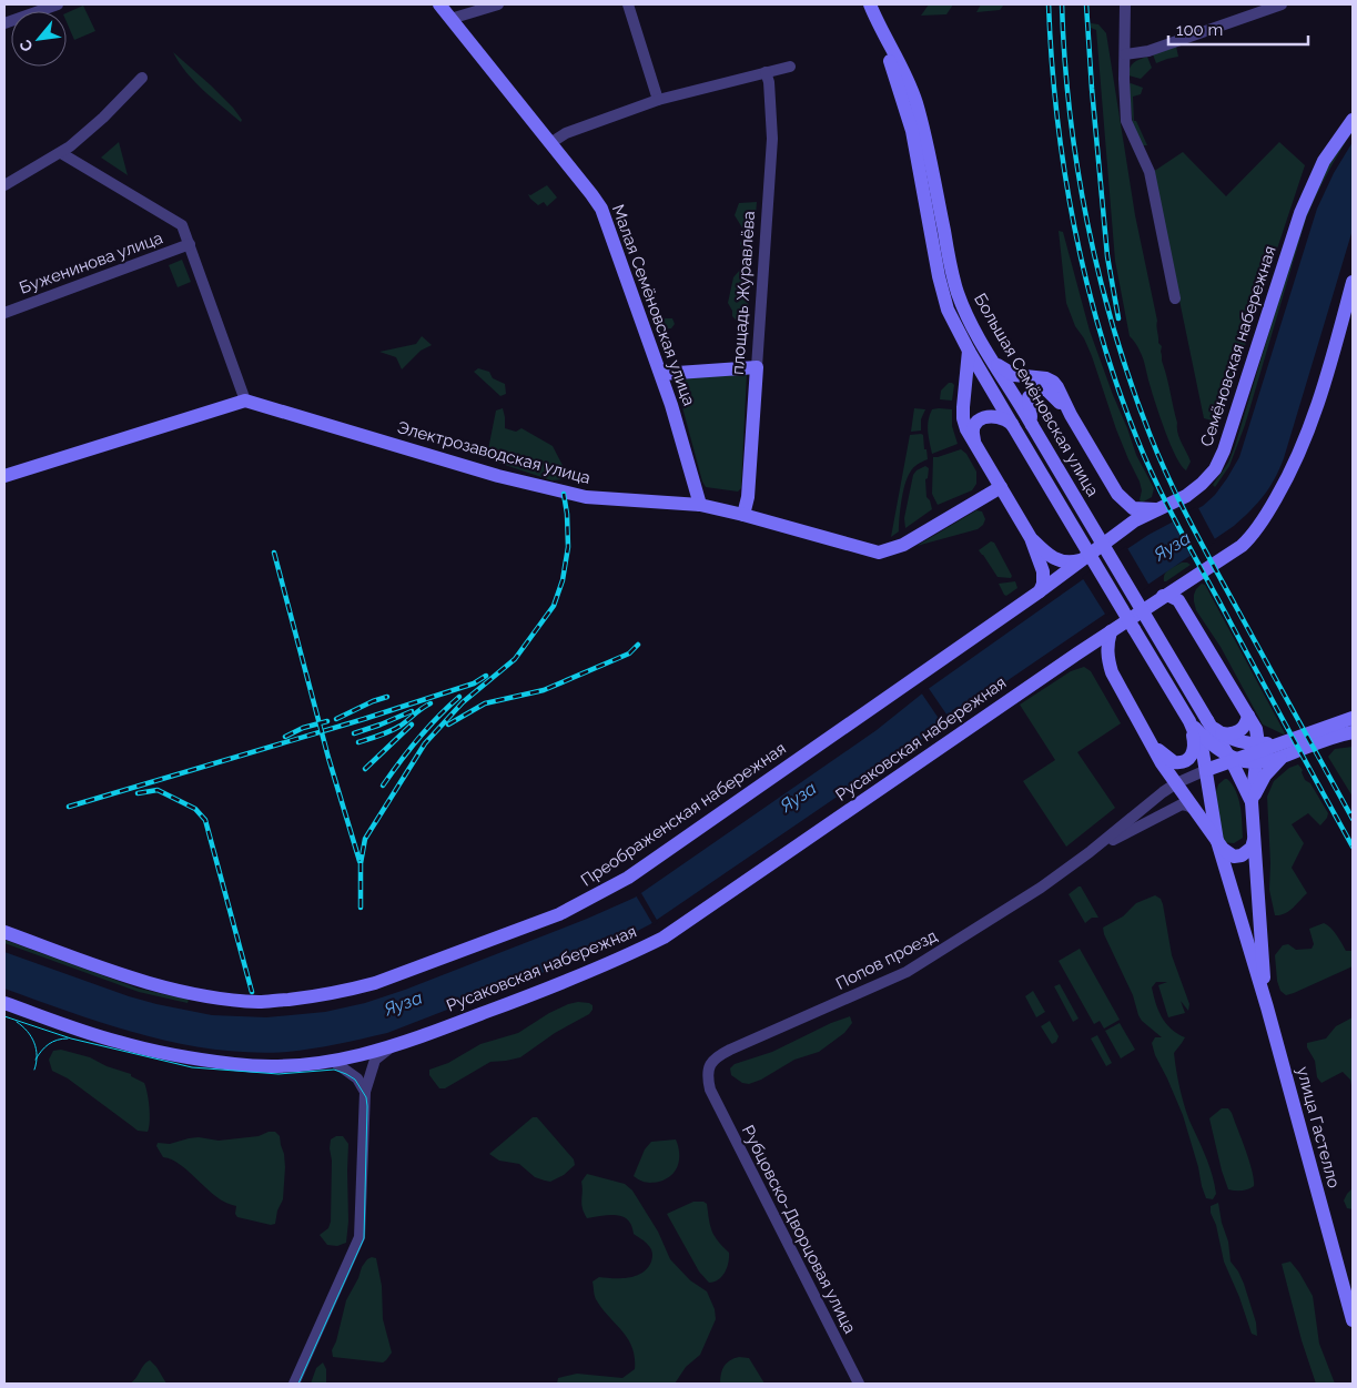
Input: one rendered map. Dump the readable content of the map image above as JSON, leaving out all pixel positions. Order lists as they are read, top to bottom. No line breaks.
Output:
{"streets":{"main road":["площадь Журавлёва","Малая Семёновская улица","Семёновская набережная","Большая Семёновская улица","Электрозаводская улица","Русаковская набережная","Преображенская набережная","улица Гастелло"],"street":["Буженинова улица","Попов проезд","Рубцовско-Дворцовая улица"]},"crossings":[["площадь Журавлёва","Электрозаводская улица"],["Малая Семёновская улица","Электрозаводская улица"],["Семёновская набережная","Преображенская набережная"],["Большая Семёновская улица","улица Гастелло"],["Попов проезд","улица Гастелло"],["Попов проезд","Рубцовско-Дворцовая улица"]],"water":["Яуза"],"scale_bar":"100 m","north":"bottom left"}
